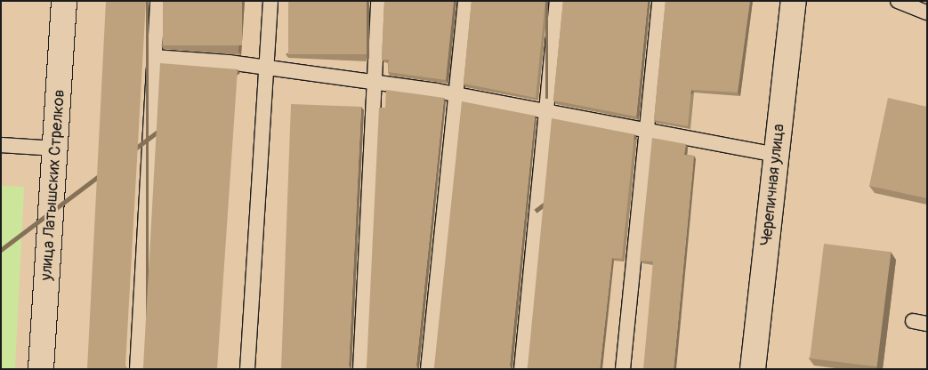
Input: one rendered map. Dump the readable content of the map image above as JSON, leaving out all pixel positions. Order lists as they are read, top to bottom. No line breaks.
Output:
{"streets":{"street":["улица Латышских Стрелков","Черепичная улица"]}}
